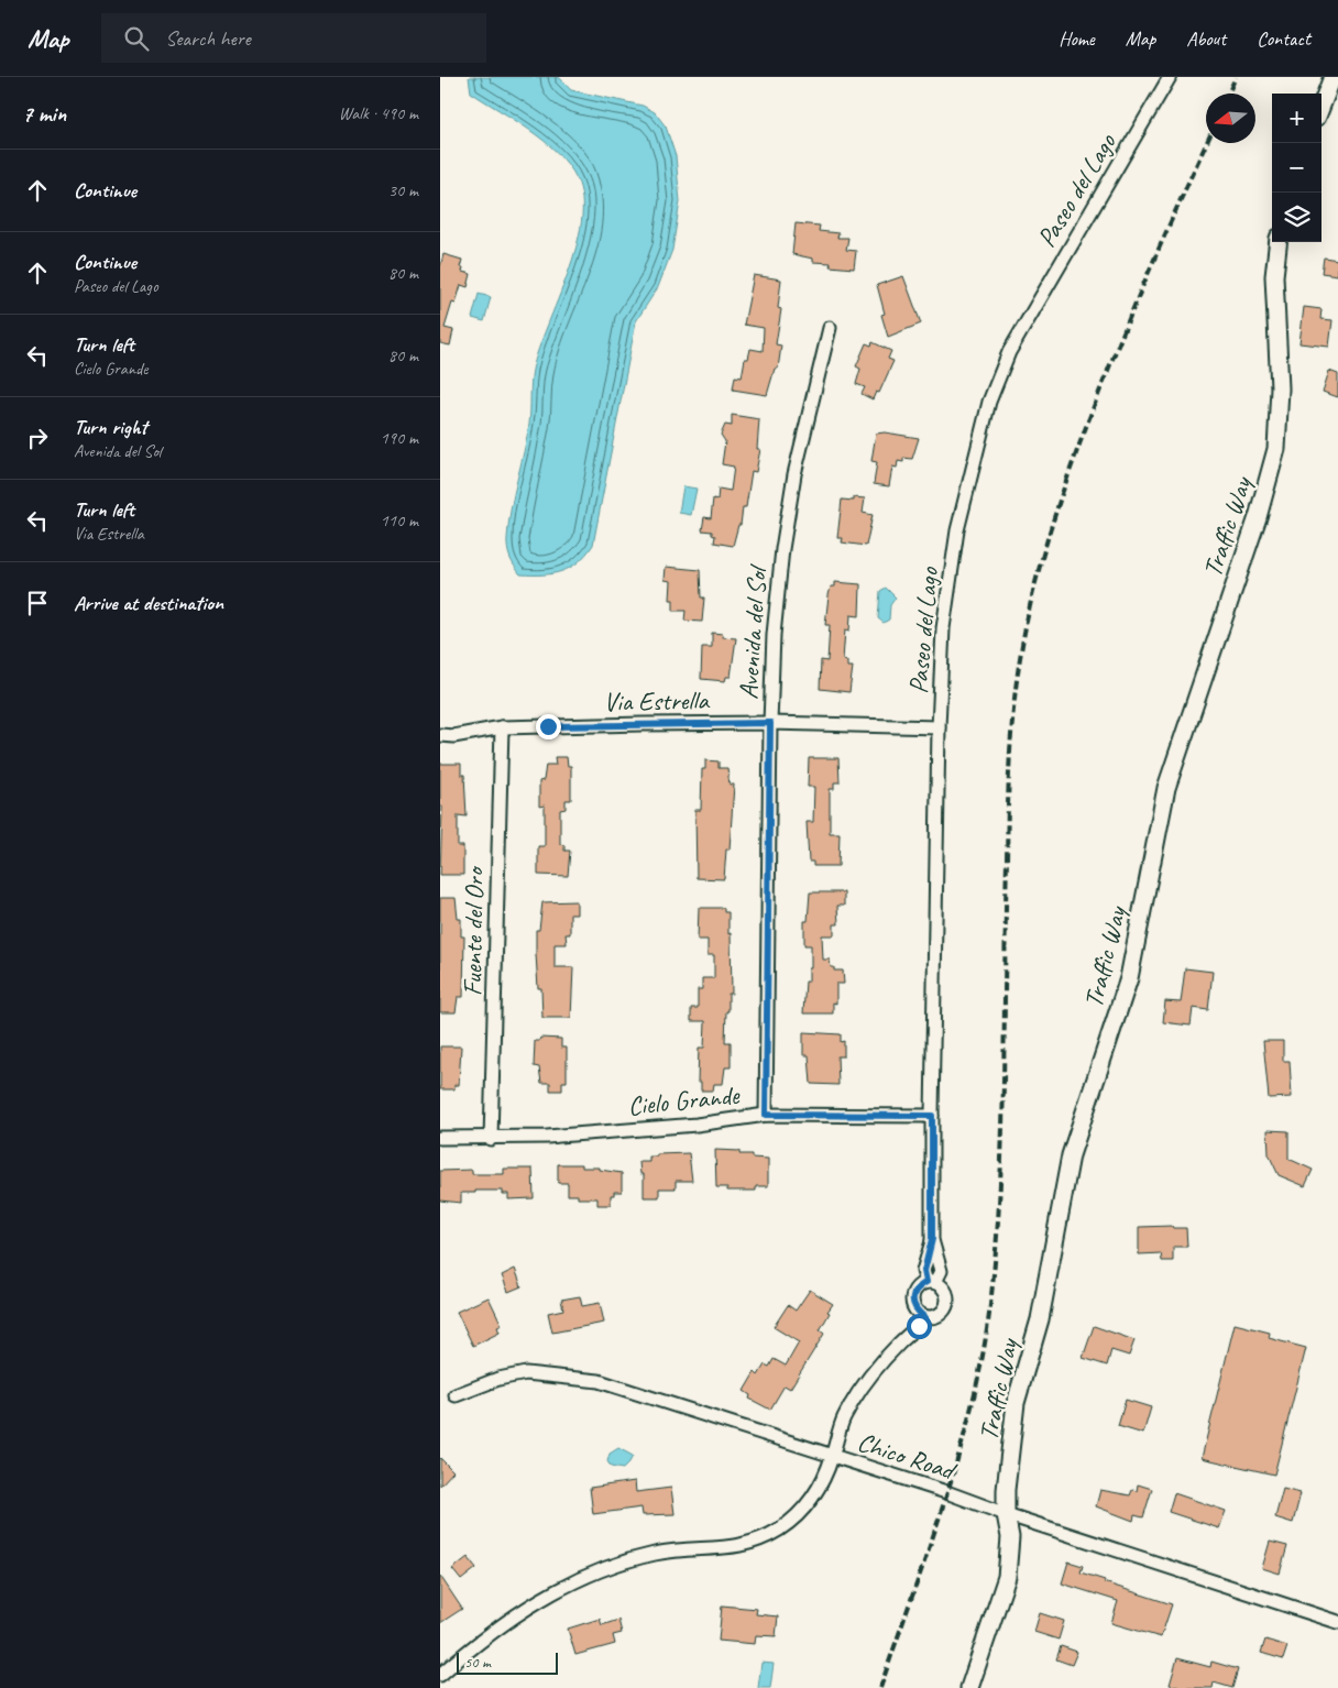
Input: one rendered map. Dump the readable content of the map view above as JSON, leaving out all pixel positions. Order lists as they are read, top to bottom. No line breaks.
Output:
{"streets":{"street":["Paseo del Lago","Traffic Way","Avenida del Sol","Via Estrella","Fuente del Oro","Cielo Grande","Chico Road"]},"crossings":[["Paseo del Lago","Via Estrella"],["Paseo del Lago","Cielo Grande"],["Traffic Way","Chico Road"],["Avenida del Sol","Via Estrella"],["Avenida del Sol","Cielo Grande"],["Via Estrella","Fuente del Oro"],["Fuente del Oro","Cielo Grande"]],"scale_bar":"50 m","north":"left","page":{"header":"Map","search":"Search here","nav":["Home","Map","About","Contact"],"heading":["7 min","Walk · 490 m"],"map_buttons":["+","−"],"list":[["Continue","30 m"],["Continue","Paseo del Lago","80 m"],["Turn left","Cielo Grande","80 m"],["Turn right","Avenida del Sol","190 m"],["Turn left","Via Estrella","110 m"],"Arrive at destination"],"scale":"50 m"}}
